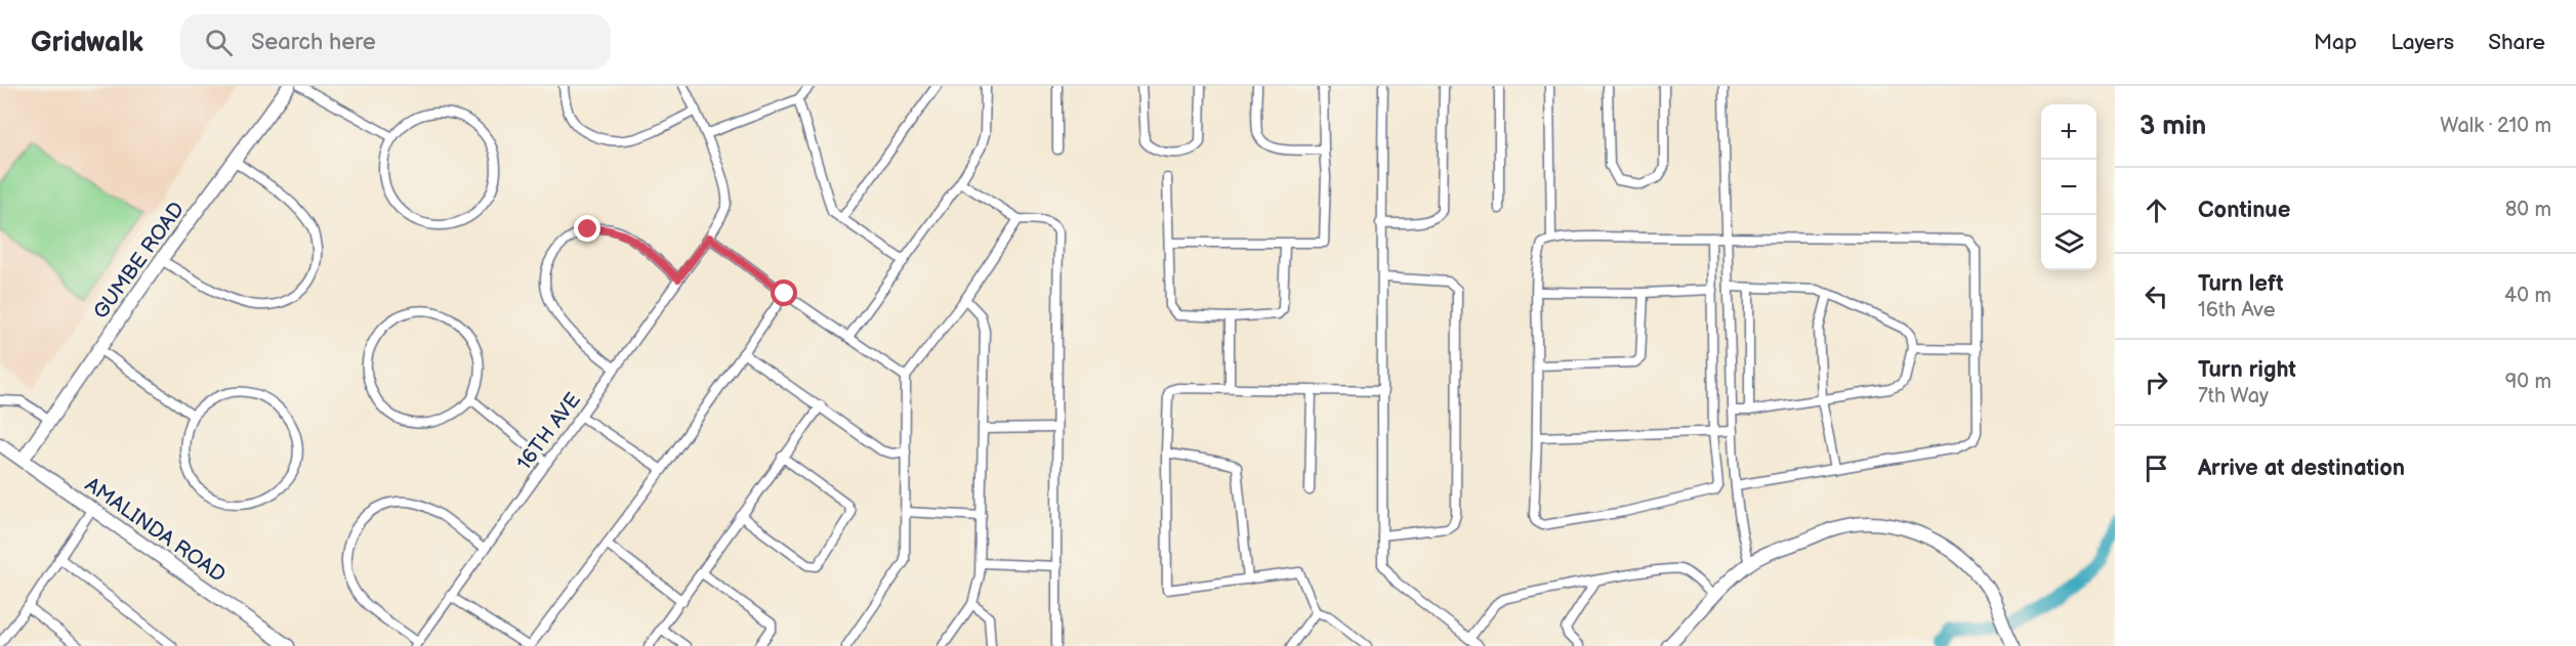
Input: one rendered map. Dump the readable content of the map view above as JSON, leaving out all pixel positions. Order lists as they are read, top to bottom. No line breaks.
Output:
{"streets":{"street":["GUMBE ROAD","16TH AVE","AMALINDA ROAD"]},"crossings":[["GUMBE ROAD","AMALINDA ROAD"]],"page":{"header":"Gridwalk","search":"Search here","nav":["Map","Layers","Share"],"heading":["3 min","Walk · 210 m"],"map_buttons":["+","−"],"list":[["Continue","80 m"],["Turn left","16th Ave","40 m"],["Turn right","7th Way","90 m"],"Arrive at destination"]}}
